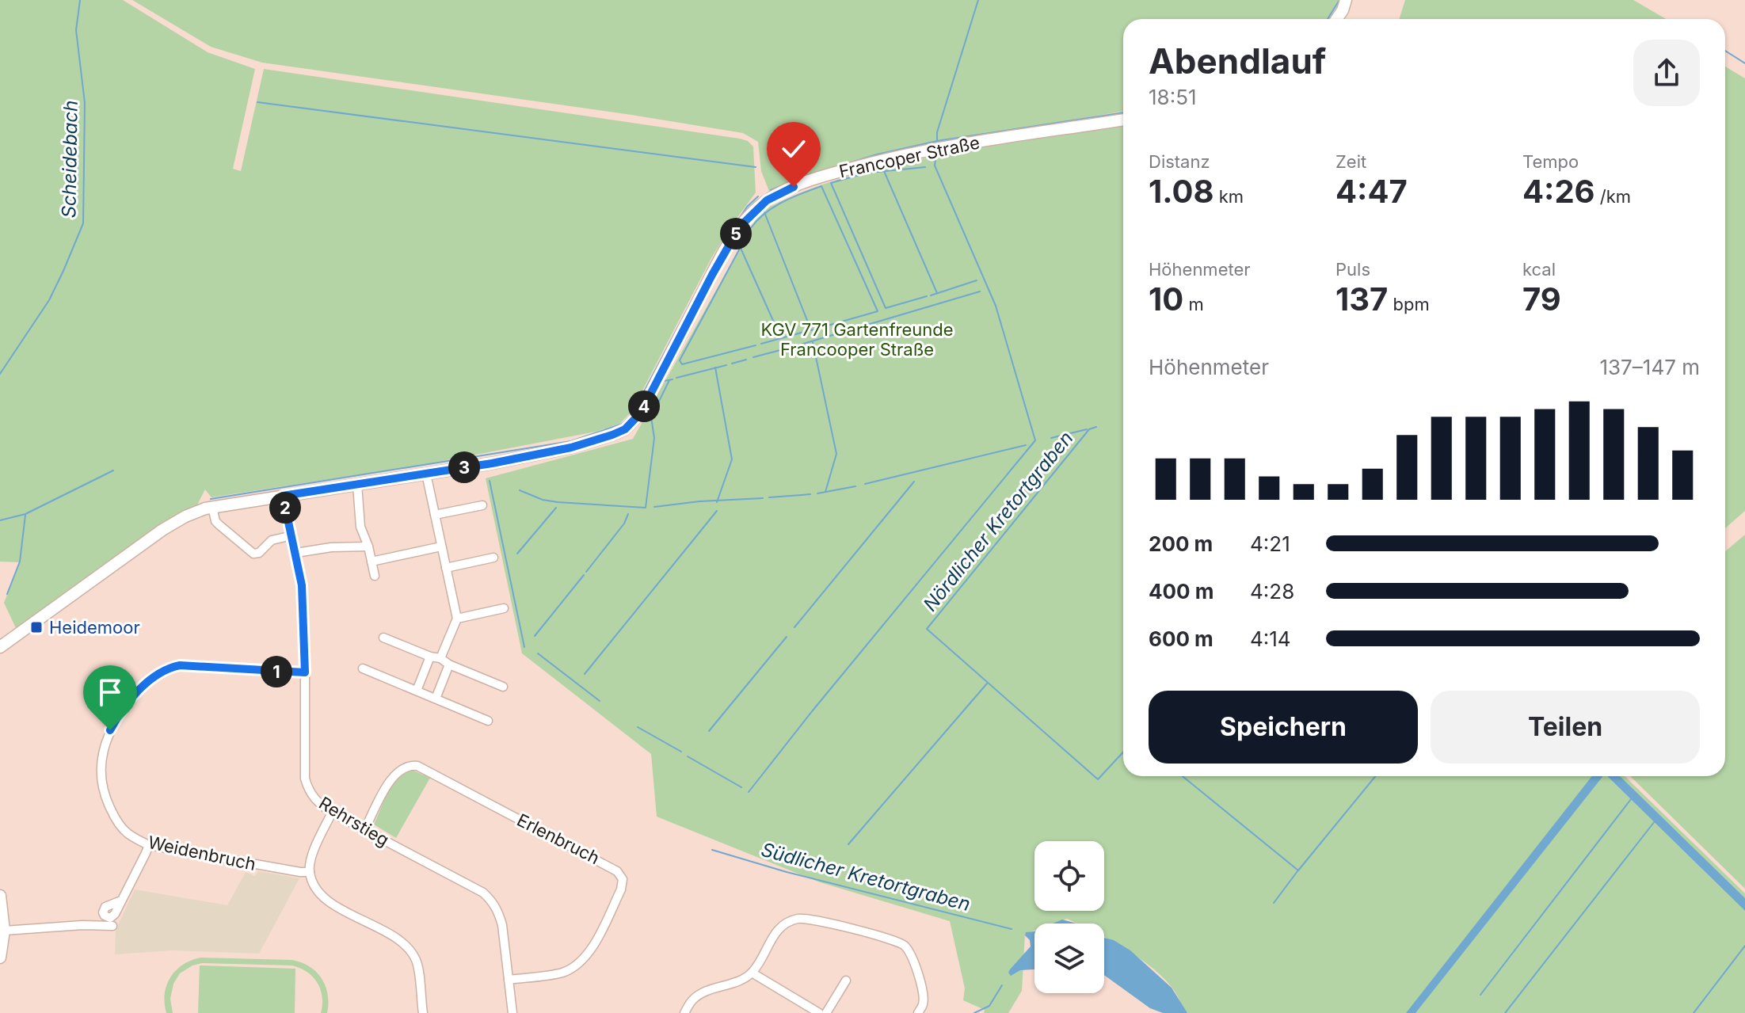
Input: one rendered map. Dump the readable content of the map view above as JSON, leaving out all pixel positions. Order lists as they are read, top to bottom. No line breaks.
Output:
{"streets":{"main road":["Francoper Straße"],"street":["Rehrstieg","Erlenbruch","Weidenbruch"]},"crossings":[["Francoper Straße","Rehrstieg"],["Rehrstieg","Erlenbruch"],["Rehrstieg","Weidenbruch"]],"water":["Scheidebach","Nördlicher Kretortgraben","Südlicher Kretortgraben"],"parks":["KGV 771 Gartenfreunde Francooper Straße"],"places":{"transit":["Heidemoor"]},"page":{"heading":["Abendlauf","18:51"],"stats":[["Distanz","1.08 km"],["Zeit","4:47"],["Tempo","4:26 /km"],["Höhenmeter","10 m"],["Puls","137 bpm"],["kcal","79"]],"pins":["5","4","3","2","1"],"chart":["Höhenmeter","137–147 m"],"list":[{"name":"200 m","note":"4:21"},{"name":"400 m","note":"4:28"},{"name":"600 m","note":"4:14"}],"buttons":["Speichern","Teilen"]}}
